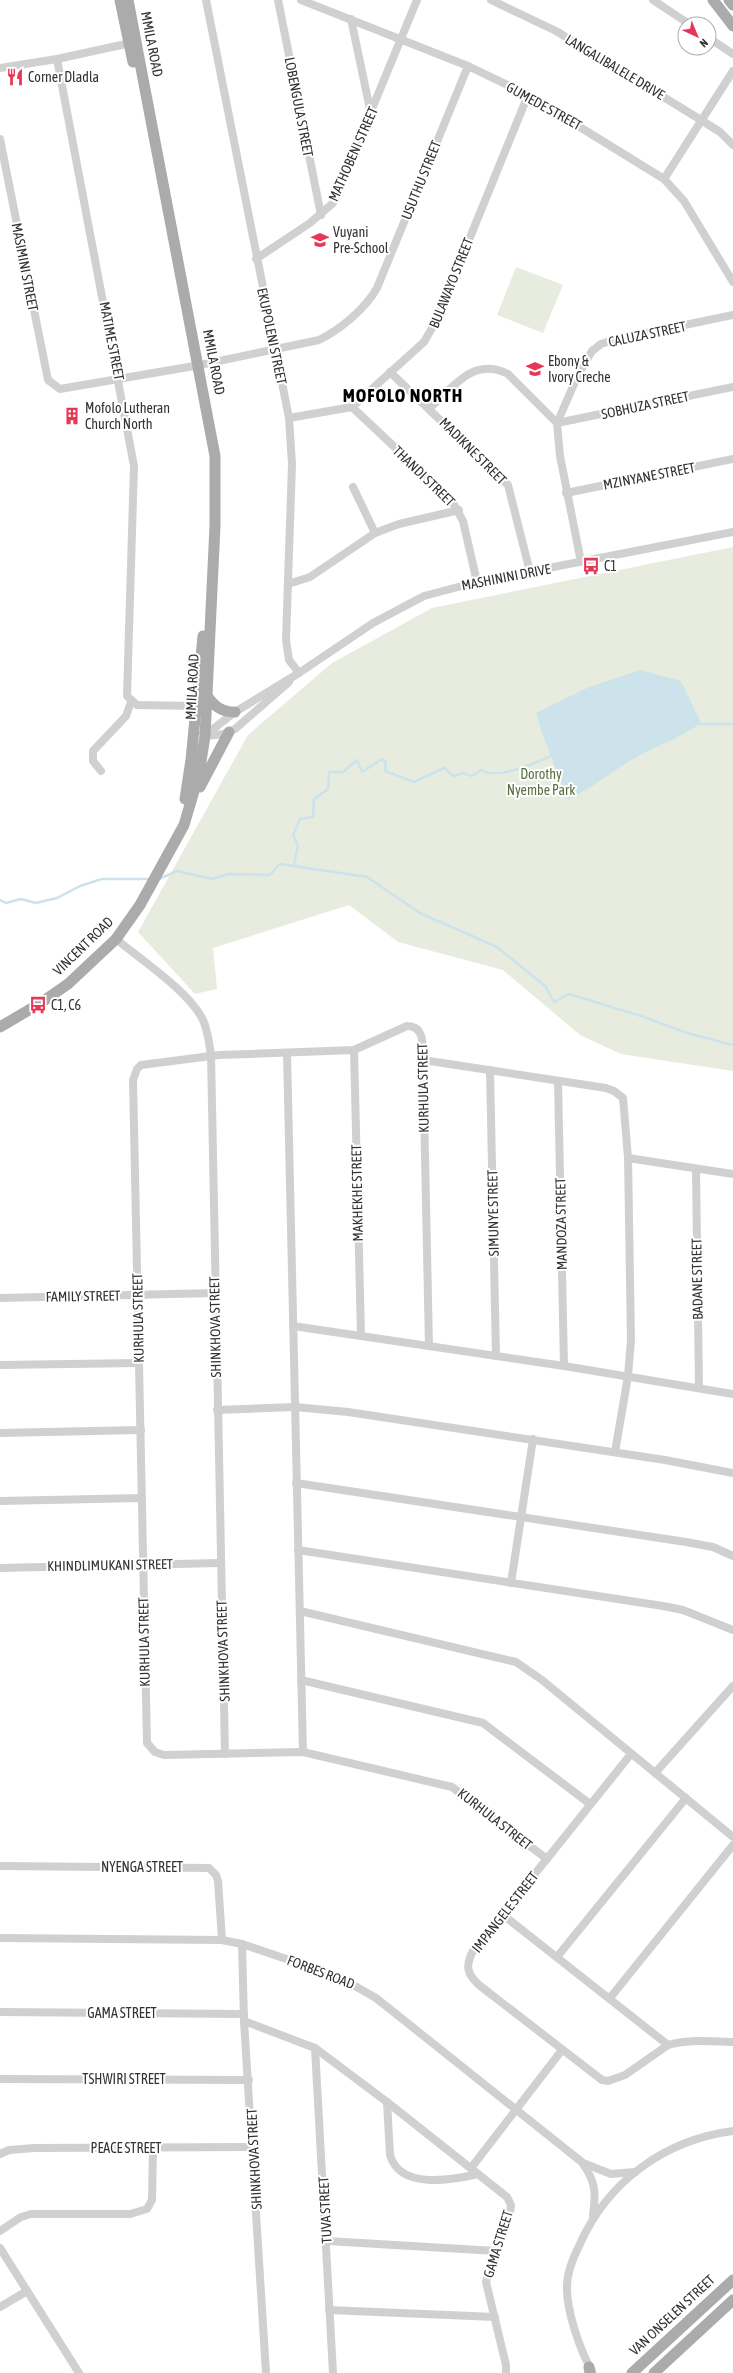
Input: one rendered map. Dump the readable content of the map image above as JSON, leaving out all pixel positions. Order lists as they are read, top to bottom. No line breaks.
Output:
{"streets":{"main road":["MMILA ROAD","VINCENT ROAD","VAN ONSELEN STREET"],"street":["LANGALIBALELE DRIVE","GUMEDE STREET","LOBENGULA STREET","MATHOBENI STREET","USUTHU STREET","MASIMINI STREET","BULAWAYO STREET","CALUZA STREET","EKUPOLENI STREET","MATIME STREET","SOBHUZA STREET","MADIKNE STREET","THANDI STREET","MZINYANE STREET","MASHININI DRIVE","KURHULA STREET","MAKHEKHE STREET","SIMUNYE STREET","MANDOZA STREET","BADANE STREET","FAMILY STREET","SHINKHOVA STREET","KHINDLIMUKANI STREET","NYENGA STREET","IMPANGELE STREET","FORBES ROAD","GAMA STREET","TSHWIRI STREET","PEACE STREET","TUVA STREET"]},"crossings":[["MMILA ROAD","USUTHU STREET"],["MMILA ROAD","MASHININI DRIVE"],["MMILA ROAD","VINCENT ROAD"],["GUMEDE STREET","MATHOBENI STREET"],["GUMEDE STREET","USUTHU STREET"],["GUMEDE STREET","BULAWAYO STREET"],["LOBENGULA STREET","MATHOBENI STREET"],["MATHOBENI STREET","EKUPOLENI STREET"],["USUTHU STREET","MASIMINI STREET"],["USUTHU STREET","EKUPOLENI STREET"],["USUTHU STREET","MATIME STREET"],["BULAWAYO STREET","MADIKNE STREET"],["BULAWAYO STREET","THANDI STREET"],["CALUZA STREET","SOBHUZA STREET"],["CALUZA STREET","MZINYANE STREET"],["CALUZA STREET","MASHININI DRIVE"],["EKUPOLENI STREET","MASHININI DRIVE"],["MADIKNE STREET","MASHININI DRIVE"],["THANDI STREET","MASHININI DRIVE"],["MASHININI DRIVE","VINCENT ROAD"],["VINCENT ROAD","SHINKHOVA STREET"],["KURHULA STREET","MAKHEKHE STREET"],["KURHULA STREET","FAMILY STREET"],["KURHULA STREET","SHINKHOVA STREET"],["KURHULA STREET","KHINDLIMUKANI STREET"],["KURHULA STREET","IMPANGELE STREET"],["FAMILY STREET","SHINKHOVA STREET"],["SHINKHOVA STREET","KHINDLIMUKANI STREET"],["SHINKHOVA STREET","FORBES ROAD"],["SHINKHOVA STREET","GAMA STREET"],["SHINKHOVA STREET","TSHWIRI STREET"],["SHINKHOVA STREET","PEACE STREET"],["NYENGA STREET","FORBES ROAD"],["GAMA STREET","TUVA STREET"]],"districts":["MOFOLO NORTH"],"parks":["Dorothy Nyembe Park"],"places":{"restaurant":["Corner Dladla"],"school or university":["Vuyani Pre-School","Ebony & Ivory Creche"],"building":["Mofolo Lutheran Church North"],"bus stop":["C1","C1, C6"]},"north":"bottom right"}
